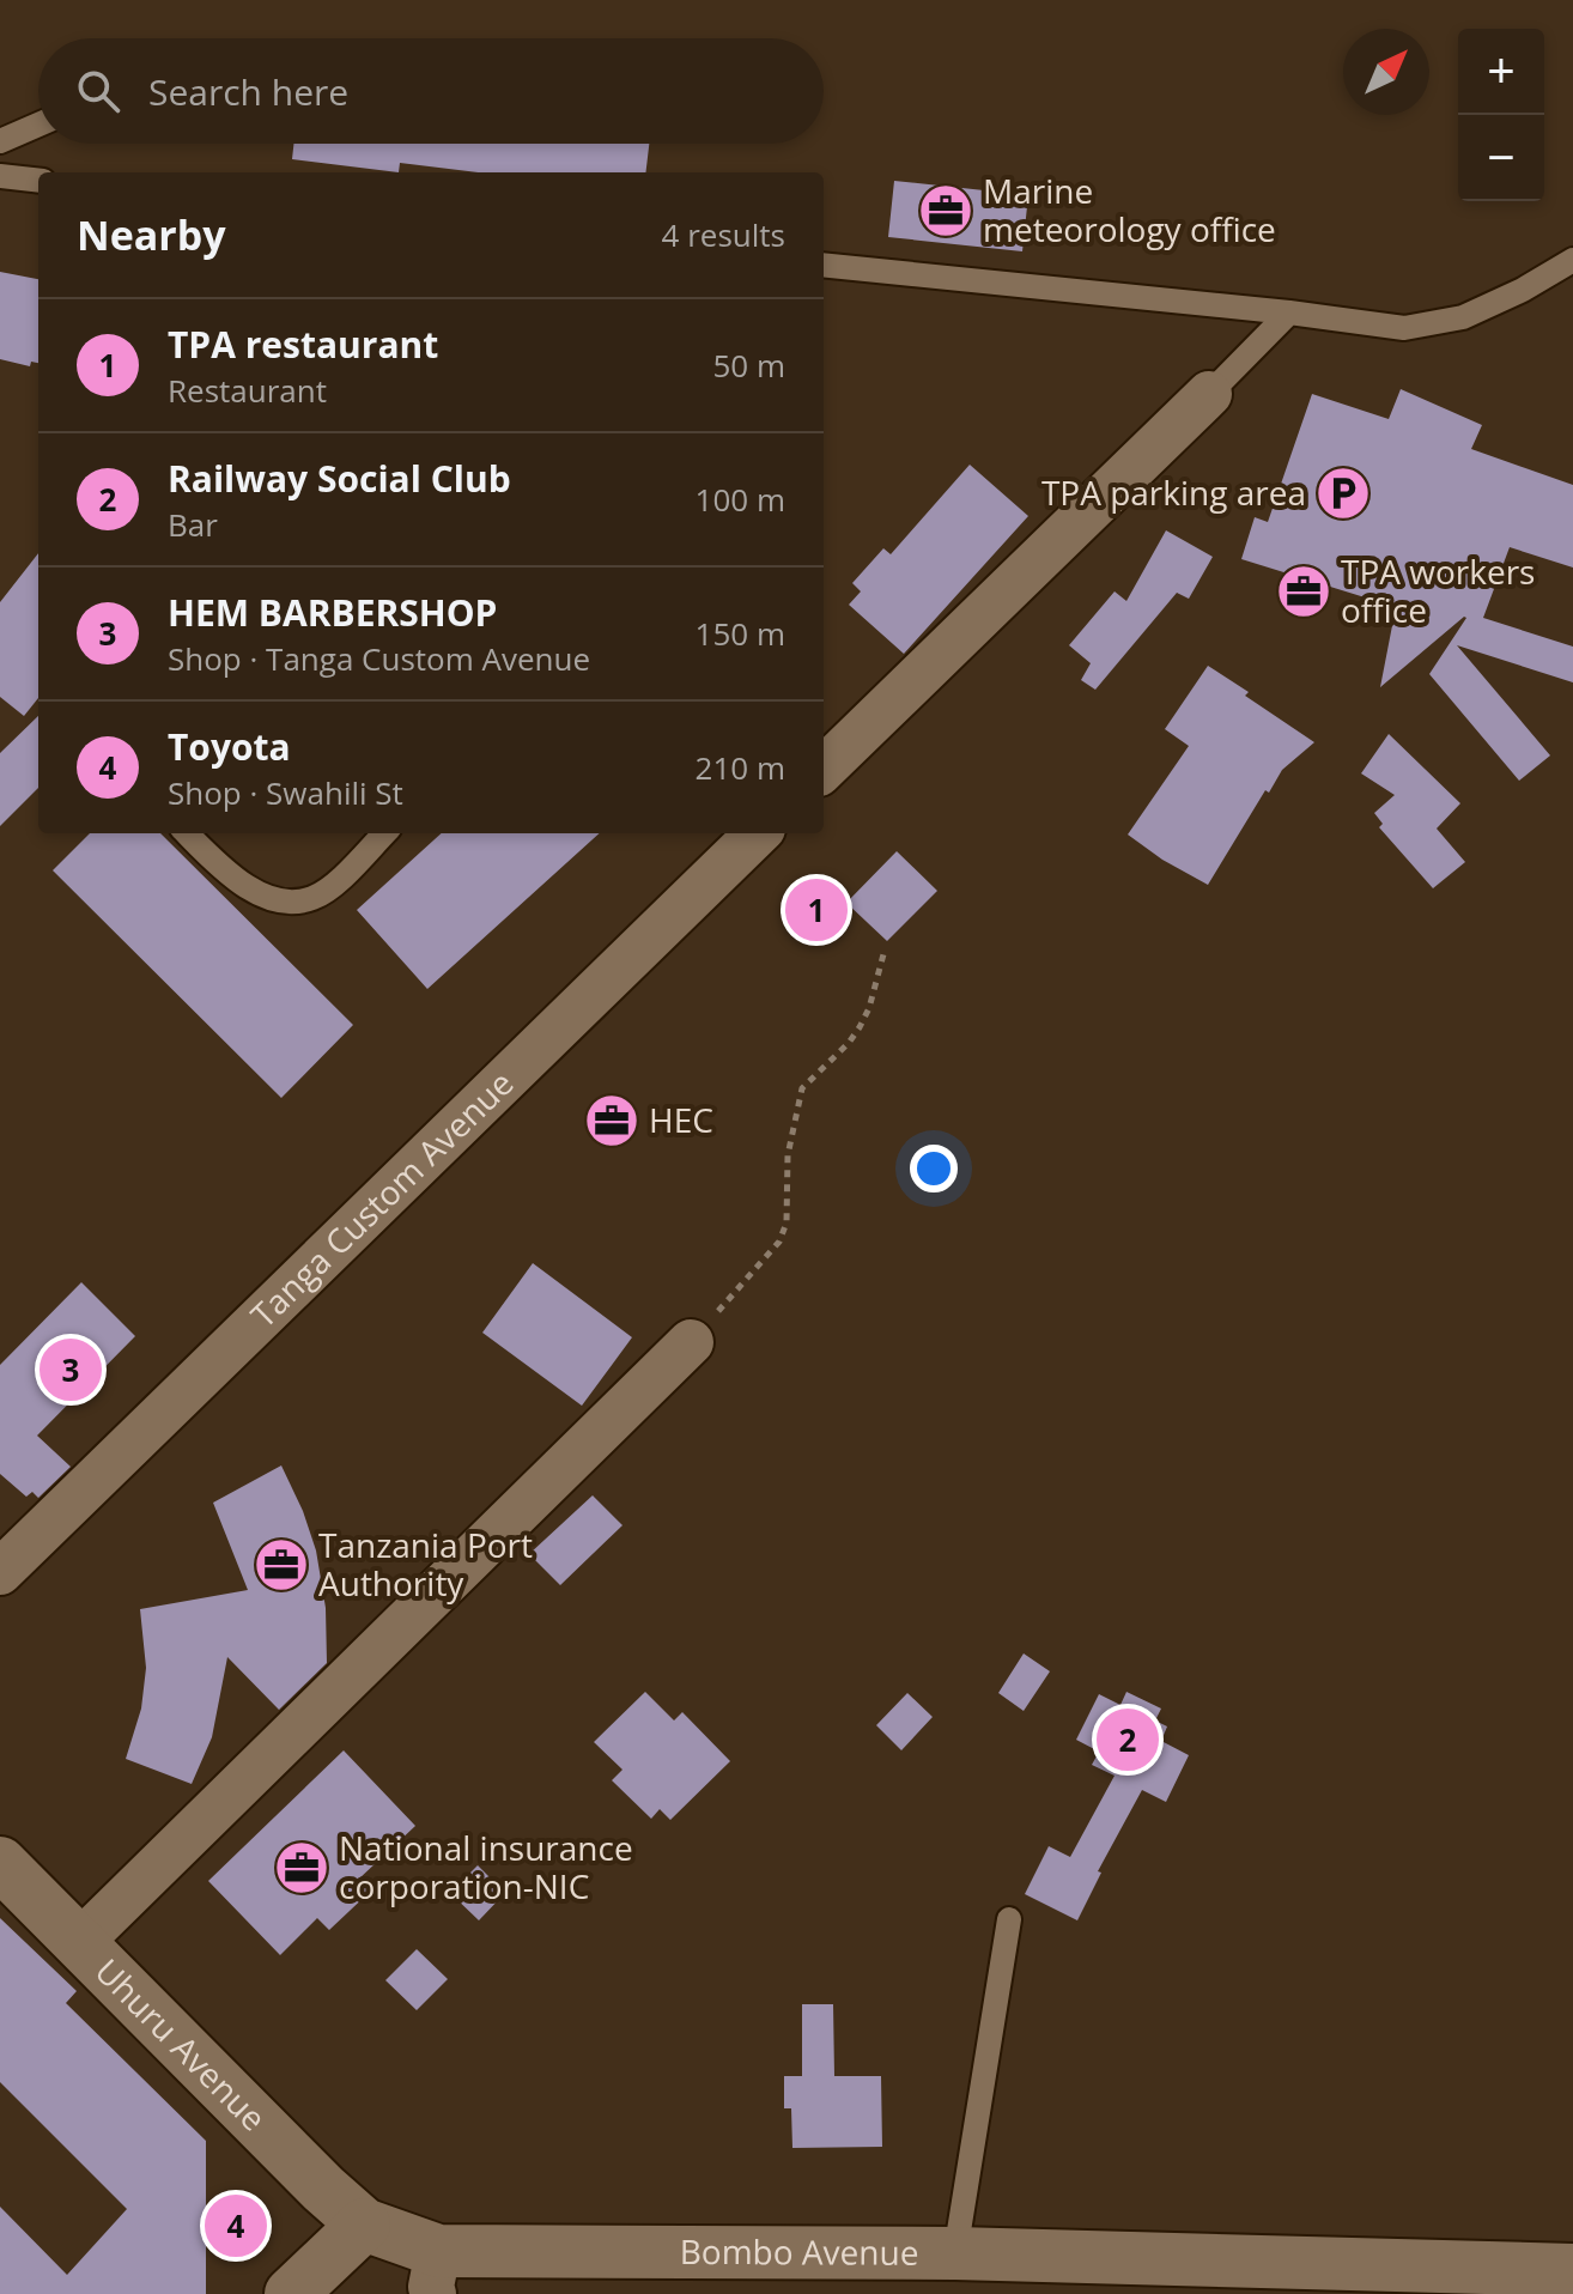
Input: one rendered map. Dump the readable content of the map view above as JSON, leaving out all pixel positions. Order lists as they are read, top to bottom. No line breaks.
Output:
{"streets":{"street":["Tanga Custom Avenue","Uhuru Avenue","Bombo Avenue"]},"crossings":[["Uhuru Avenue","Bombo Avenue"]],"places":{"office":["Marine meteorology office","TPA workers office","HEC","Tanzania Port Authority","National insurance corporation-NIC"],"parking":["TPA parking area"]},"north":"top right","page":{"map_buttons":["+","−"],"search":"Search here","heading":["Nearby","4 results"],"list":[{"mark":"1","name":"TPA restaurant","note":"Restaurant","value":"50 m"},{"mark":"2","name":"Railway Social Club","note":"Bar","value":"100 m"},{"mark":"3","name":"HEM BARBERSHOP","note":"Shop · Tanga Custom Avenue","value":"150 m"},{"mark":"4","name":"Toyota","note":"Shop · Swahili St","value":"210 m"}],"pins":["1","3","2","4"]}}
